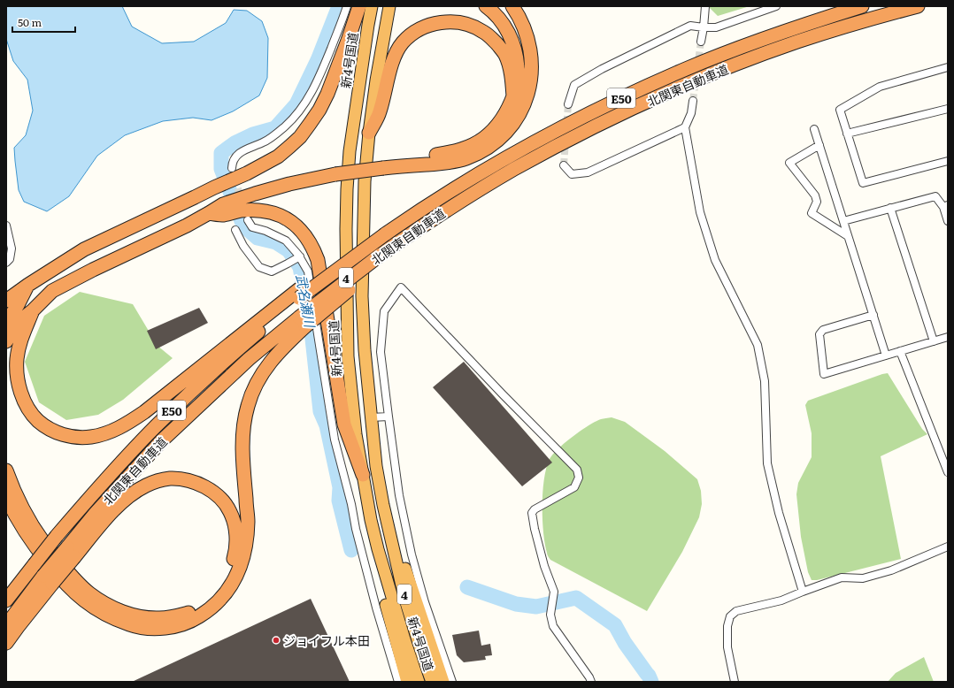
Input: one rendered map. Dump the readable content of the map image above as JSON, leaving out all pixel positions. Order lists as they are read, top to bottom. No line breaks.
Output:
{"streets":{"highway":["新4号国道","北関東自動車道","E50","4"]},"water":["武名瀬川"],"places":["ジョイフル本田"],"scale_bar":"50 m"}
